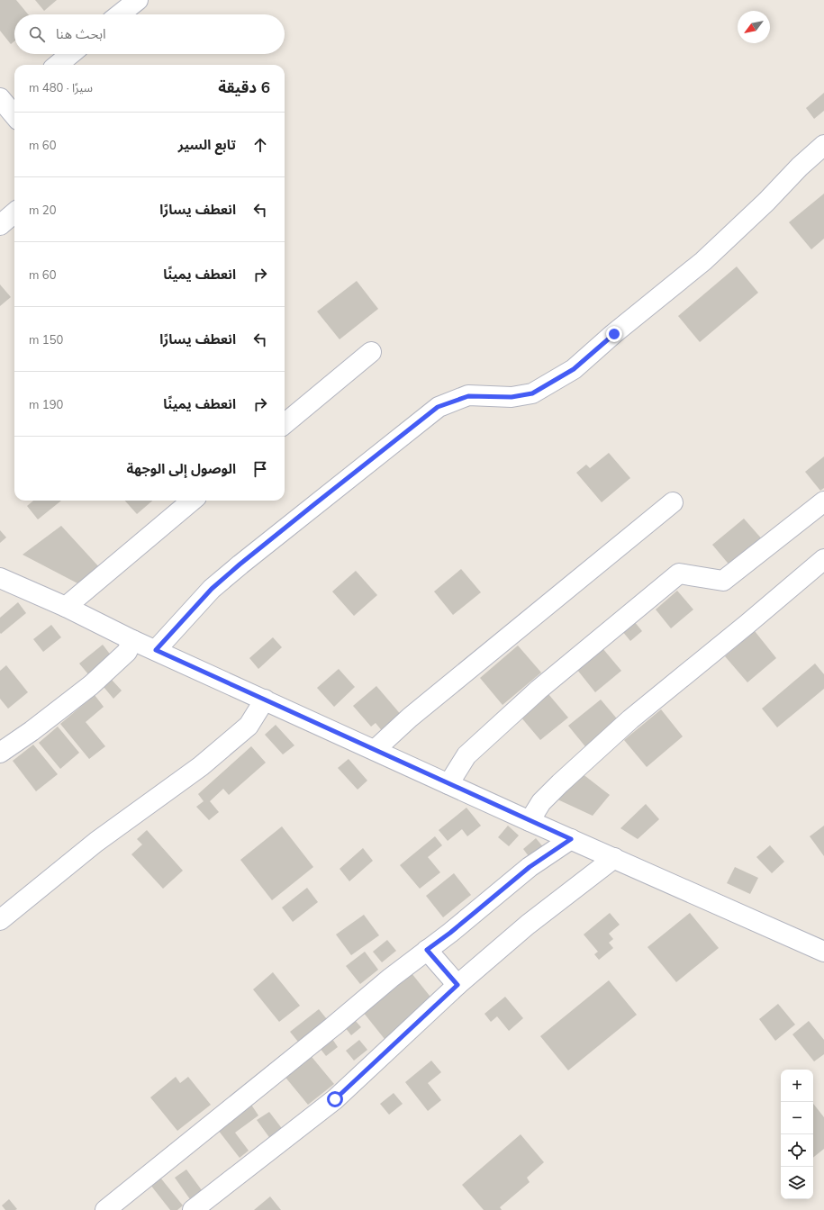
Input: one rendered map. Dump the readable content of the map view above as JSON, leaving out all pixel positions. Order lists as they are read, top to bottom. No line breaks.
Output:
{"north":"bottom left","page":{"search":"ابحث هنا","heading":["6 دقيقة","سيرًا · 480 m"],"list":[["تابع السير","60 m"],["انعطف يسارًا","20 m"],["انعطف يمينًا","60 m"],["انعطف يسارًا","150 m"],["انعطف يمينًا","190 m"],"الوصول إلى الوجهة"],"map_buttons":["+","−"]}}
